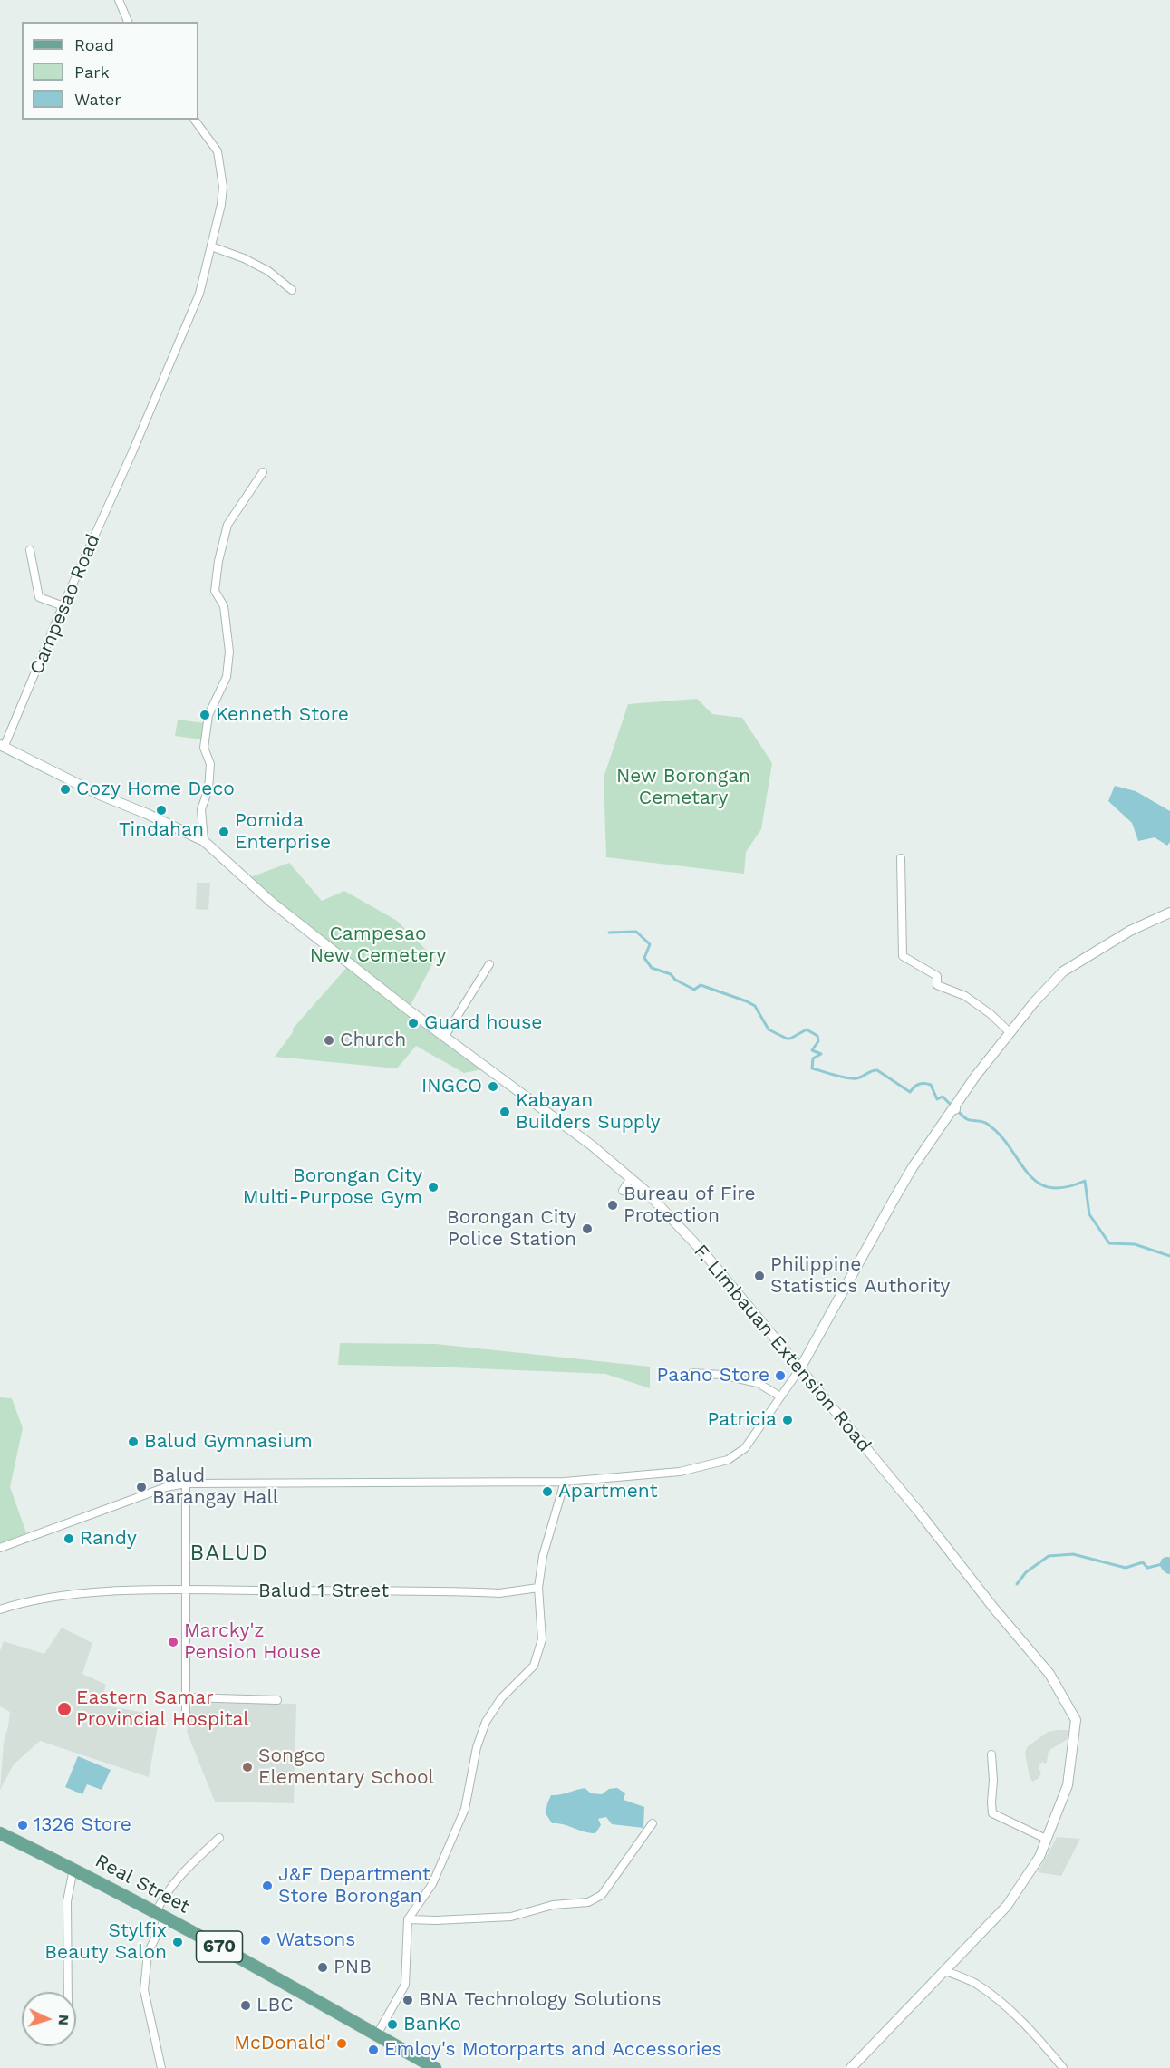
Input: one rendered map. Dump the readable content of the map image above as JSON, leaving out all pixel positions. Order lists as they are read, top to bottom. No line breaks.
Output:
{"streets":{"main road":["Real Street","670"],"street":["Campesao Road","F. Limbauan Extension Road","Balud 1 Street"]},"crossings":[["Campesao Road","F. Limbauan Extension Road"]],"districts":["BALUD"],"parks":["New Borongan Cemetary","Campesao New Cemetery"],"places":["Kenneth Store","Cozy Home Deco","Tindahan","Pomida Enterprise","Guard house","Church","INGCO","Kabayan Builders Supply","Borongan City Multi-Purpose Gym","Bureau of Fire Protection","Borongan City Police Station","Philippine Statistics Authority","Paano Store","Patricia","Balud Gymnasium","Balud Barangay Hall","Apartment","Randy","Marcky'z Pension House","Eastern Samar Provincial Hospital","Songco Elementary School","1326 Store","J&F Department Store Borongan","Watsons","Stylfix Beauty Salon","PNB","BNA Technology Solutions","LBC","BanKo","McDonald'","Emloy's Motorparts and Accessories"],"legend":["Road","Park","Water"],"north":"right"}
